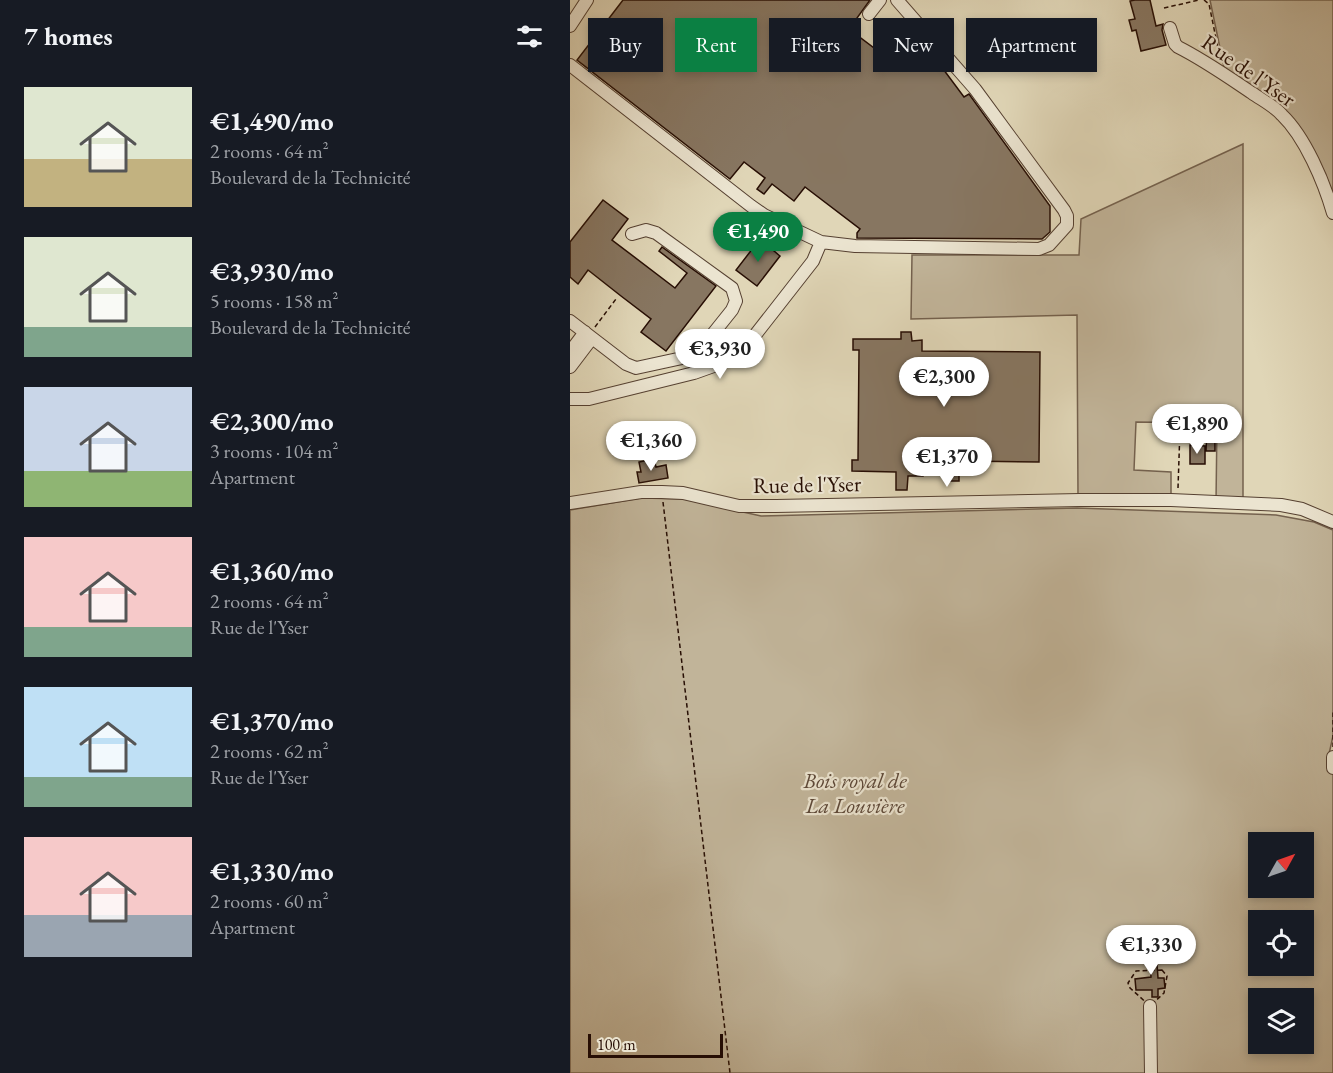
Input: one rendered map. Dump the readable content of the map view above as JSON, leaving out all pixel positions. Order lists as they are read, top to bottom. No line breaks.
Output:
{"streets":{"street":["Rue de l'Yser"]},"parks":["Bois royal de La Louvière"],"scale_bar":"100 m","north":"top right","page":{"heading":"7 homes","chip":["Buy","Rent","Filters","New","Apartment"],"list":[{"name":"€1,490/mo","note":"2 rooms · 64 m² · Boulevard de la Technicité"},{"name":"€3,930/mo","note":"5 rooms · 158 m² · Boulevard de la Technicité"},{"name":"€2,300/mo","note":"3 rooms · 104 m² · Apartment"},{"name":"€1,360/mo","note":"2 rooms · 64 m² · Rue de l'Yser"},{"name":"€1,370/mo","note":"2 rooms · 62 m² · Rue de l'Yser"},{"name":"€1,330/mo","note":"2 rooms · 60 m² · Apartment"}],"price":["€1,490","€3,930","€2,300","€1,890","€1,360","€1,370","€1,330"],"scale":"100 m"}}
